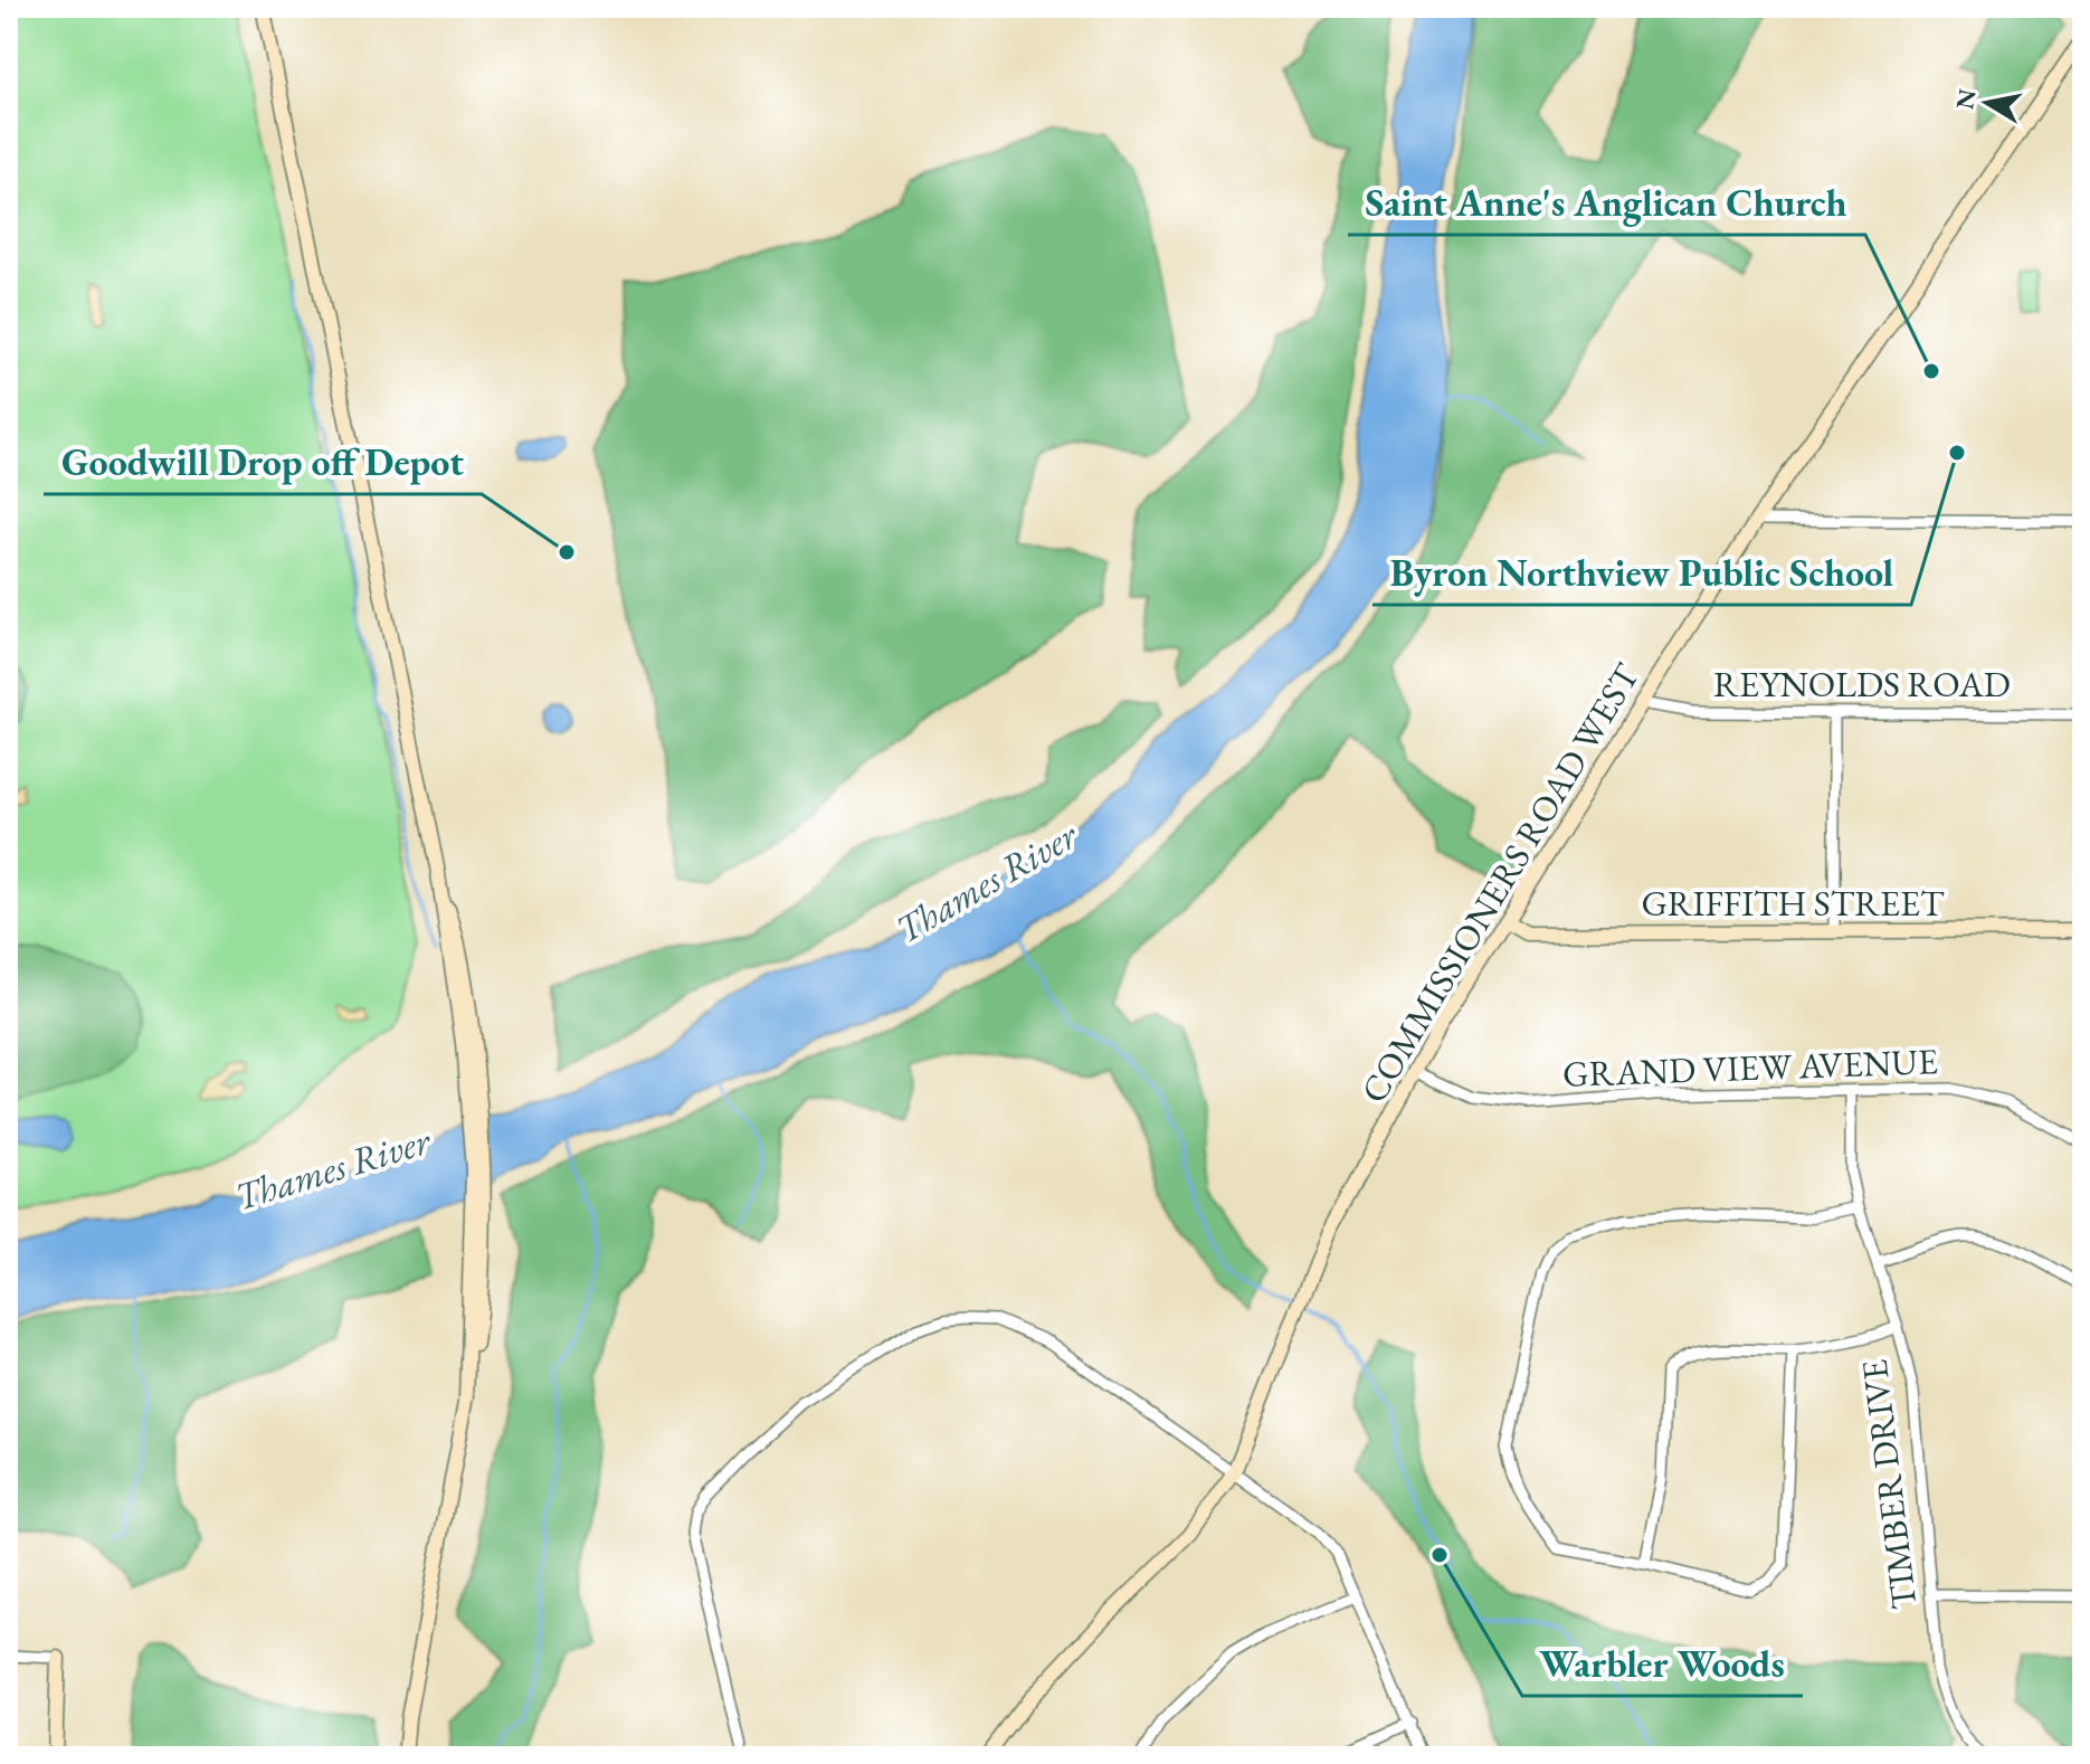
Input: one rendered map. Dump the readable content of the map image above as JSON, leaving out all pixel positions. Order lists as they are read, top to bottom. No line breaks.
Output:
{"streets":{"main road":["COMMISSIONERS ROAD WEST","GRIFFITH STREET"],"street":["REYNOLDS ROAD","GRAND VIEW AVENUE","TIMBER DRIVE"]},"crossings":[["REYNOLDS ROAD","COMMISSIONERS ROAD WEST"],["COMMISSIONERS ROAD WEST","GRIFFITH STREET"],["COMMISSIONERS ROAD WEST","GRAND VIEW AVENUE"],["GRAND VIEW AVENUE","TIMBER DRIVE"]],"water":["Thames River"],"places":["Saint Anne's Anglican Church","Byron Northview Public School","Goodwill Drop off Depot","Warbler Woods"],"north":"left"}
